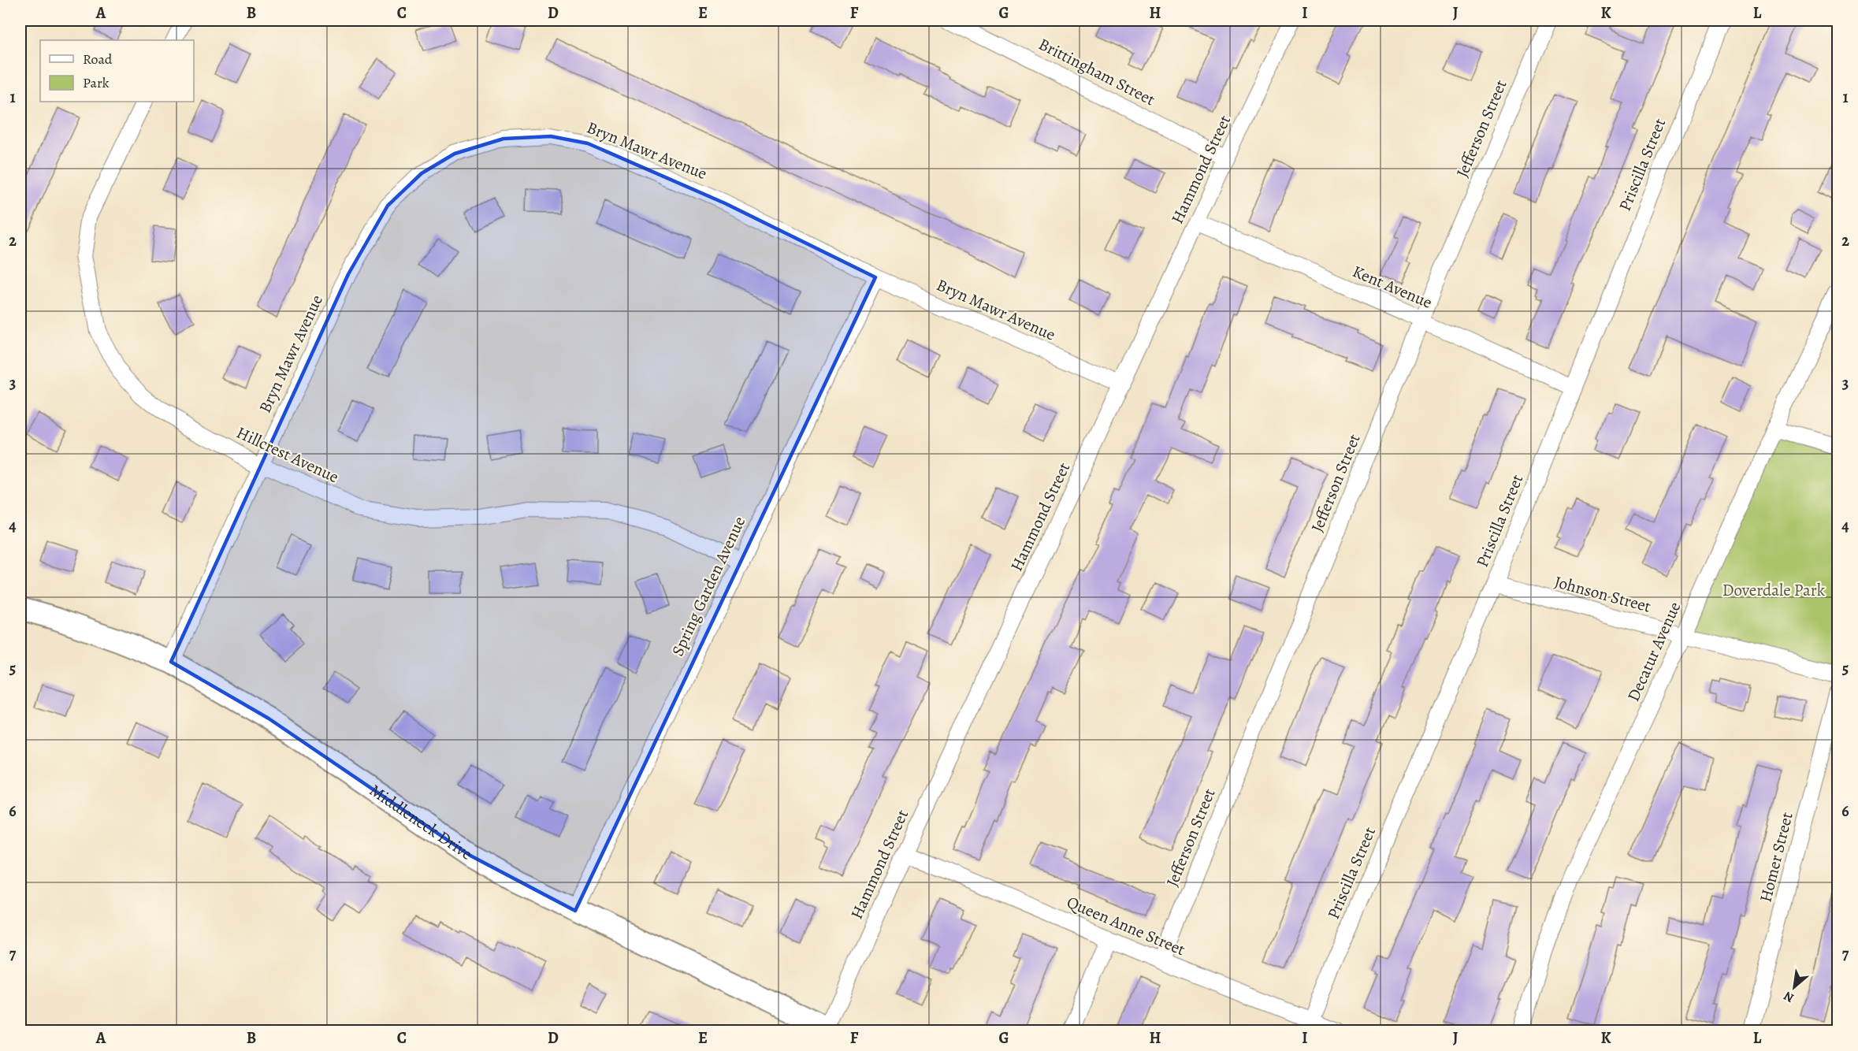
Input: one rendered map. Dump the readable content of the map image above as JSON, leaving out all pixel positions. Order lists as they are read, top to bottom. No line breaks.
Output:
{"streets":{"street":["Brittingham Street","Jefferson Street","Bryn Mawr Avenue","Priscilla Street","Hammond Street","Kent Avenue","Hillcrest Avenue","Spring Garden Avenue","Johnson Street","Decatur Avenue","Middleneck Drive","Homer Street","Queen Anne Street"]},"crossings":[["Brittingham Street","Hammond Street"],["Jefferson Street","Kent Avenue"],["Jefferson Street","Queen Anne Street"],["Bryn Mawr Avenue","Hammond Street"],["Bryn Mawr Avenue","Hillcrest Avenue"],["Bryn Mawr Avenue","Spring Garden Avenue"],["Bryn Mawr Avenue","Middleneck Drive"],["Priscilla Street","Kent Avenue"],["Priscilla Street","Johnson Street"],["Priscilla Street","Queen Anne Street"],["Hammond Street","Kent Avenue"],["Hammond Street","Middleneck Drive"],["Hammond Street","Queen Anne Street"],["Hillcrest Avenue","Spring Garden Avenue"],["Spring Garden Avenue","Middleneck Drive"],["Johnson Street","Decatur Avenue"]],"parks":["Doverdale Park"],"legend":["Road","Park"],"north":"bottom left","grid":{"columns":["A","B","C","D","E","F","G","H","I","J","K","L"],"rows":["1","2","3","4","5","6","7"]}}
